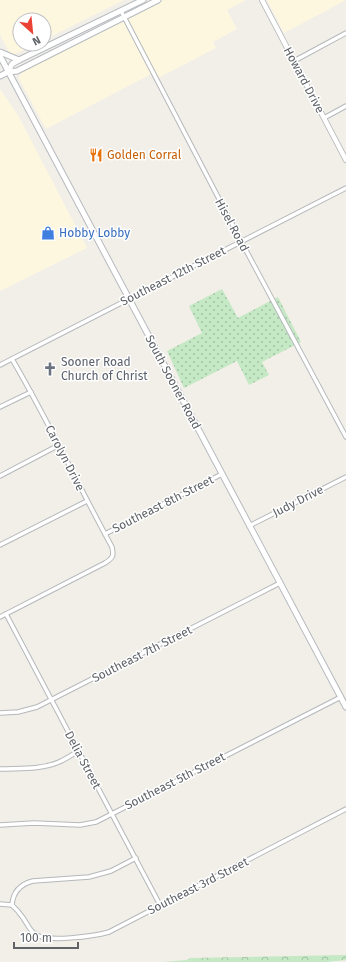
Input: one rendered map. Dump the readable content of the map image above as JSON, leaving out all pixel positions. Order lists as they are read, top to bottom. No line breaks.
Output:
{"streets":{"main road":["South Sooner Road"],"street":["Howard Drive","Hisel Road","Southeast 12th Street","Carolyn Drive","Judy Drive","Southeast 8th Street","Southeast 7th Street","Delia Street","Southeast 5th Street","Southeast 3rd Street"]},"crossings":[["Hisel Road","Southeast 12th Street"],["Southeast 12th Street","South Sooner Road"],["Southeast 12th Street","Carolyn Drive"],["South Sooner Road","Judy Drive"],["South Sooner Road","Southeast 8th Street"],["South Sooner Road","Southeast 7th Street"],["South Sooner Road","Southeast 5th Street"],["Carolyn Drive","Southeast 8th Street"],["Carolyn Drive","Delia Street"],["Southeast 7th Street","Delia Street"],["Delia Street","Southeast 5th Street"],["Delia Street","Southeast 3rd Street"]],"places":{"restaurant":["Golden Corral"],"shop":["Hobby Lobby"],"church":["Sooner Road Church of Christ"]},"scale_bar":"100 m","north":"bottom right"}
